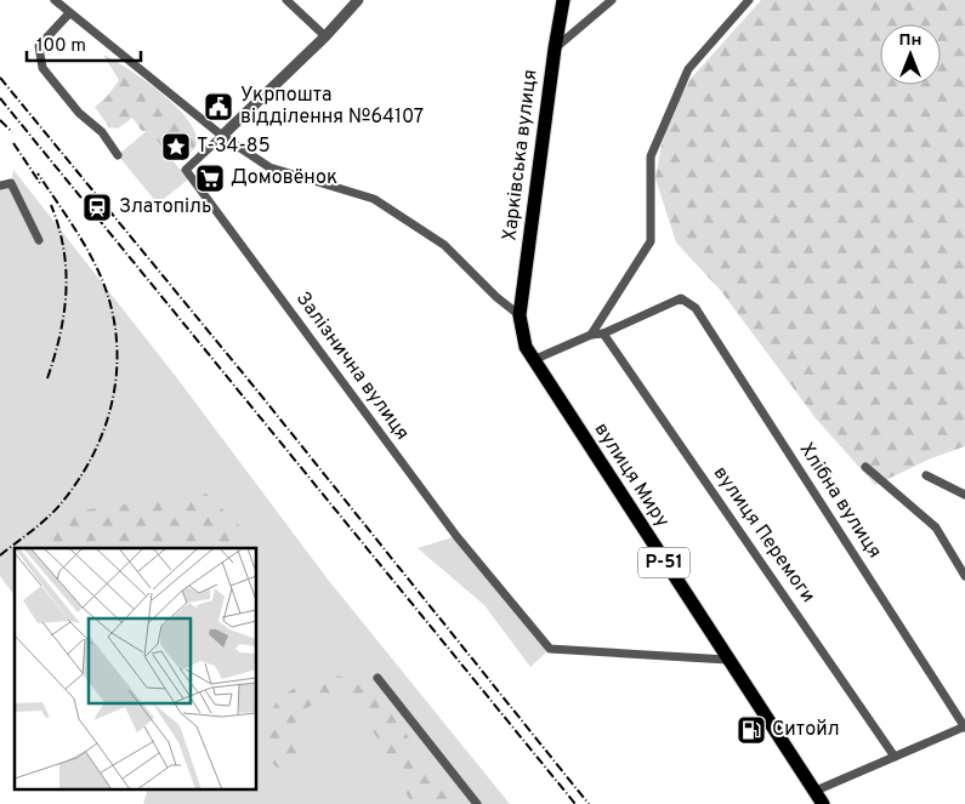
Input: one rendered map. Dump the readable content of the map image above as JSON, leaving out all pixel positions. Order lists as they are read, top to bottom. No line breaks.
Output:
{"streets":{"main road":["Харківська вулиця","вулиця Миру","Р-51"],"street":["Залізнична вулиця","Хлібна вулиця","вулиця Перемоги"]},"crossings":[["Харківська вулиця","вулиця Миру"],["Залізнична вулиця","вулиця Миру"],["Хлібна вулиця","вулиця Перемоги"]],"places":{"public building":["Укрпошта відділення №64107"],"place":["Т-34-85"],"supermarket":["Домовёнок"],"station":["Златопіль"],"fuel station":["Ситойл"]},"scale_bar":"100 m","north":"top"}
